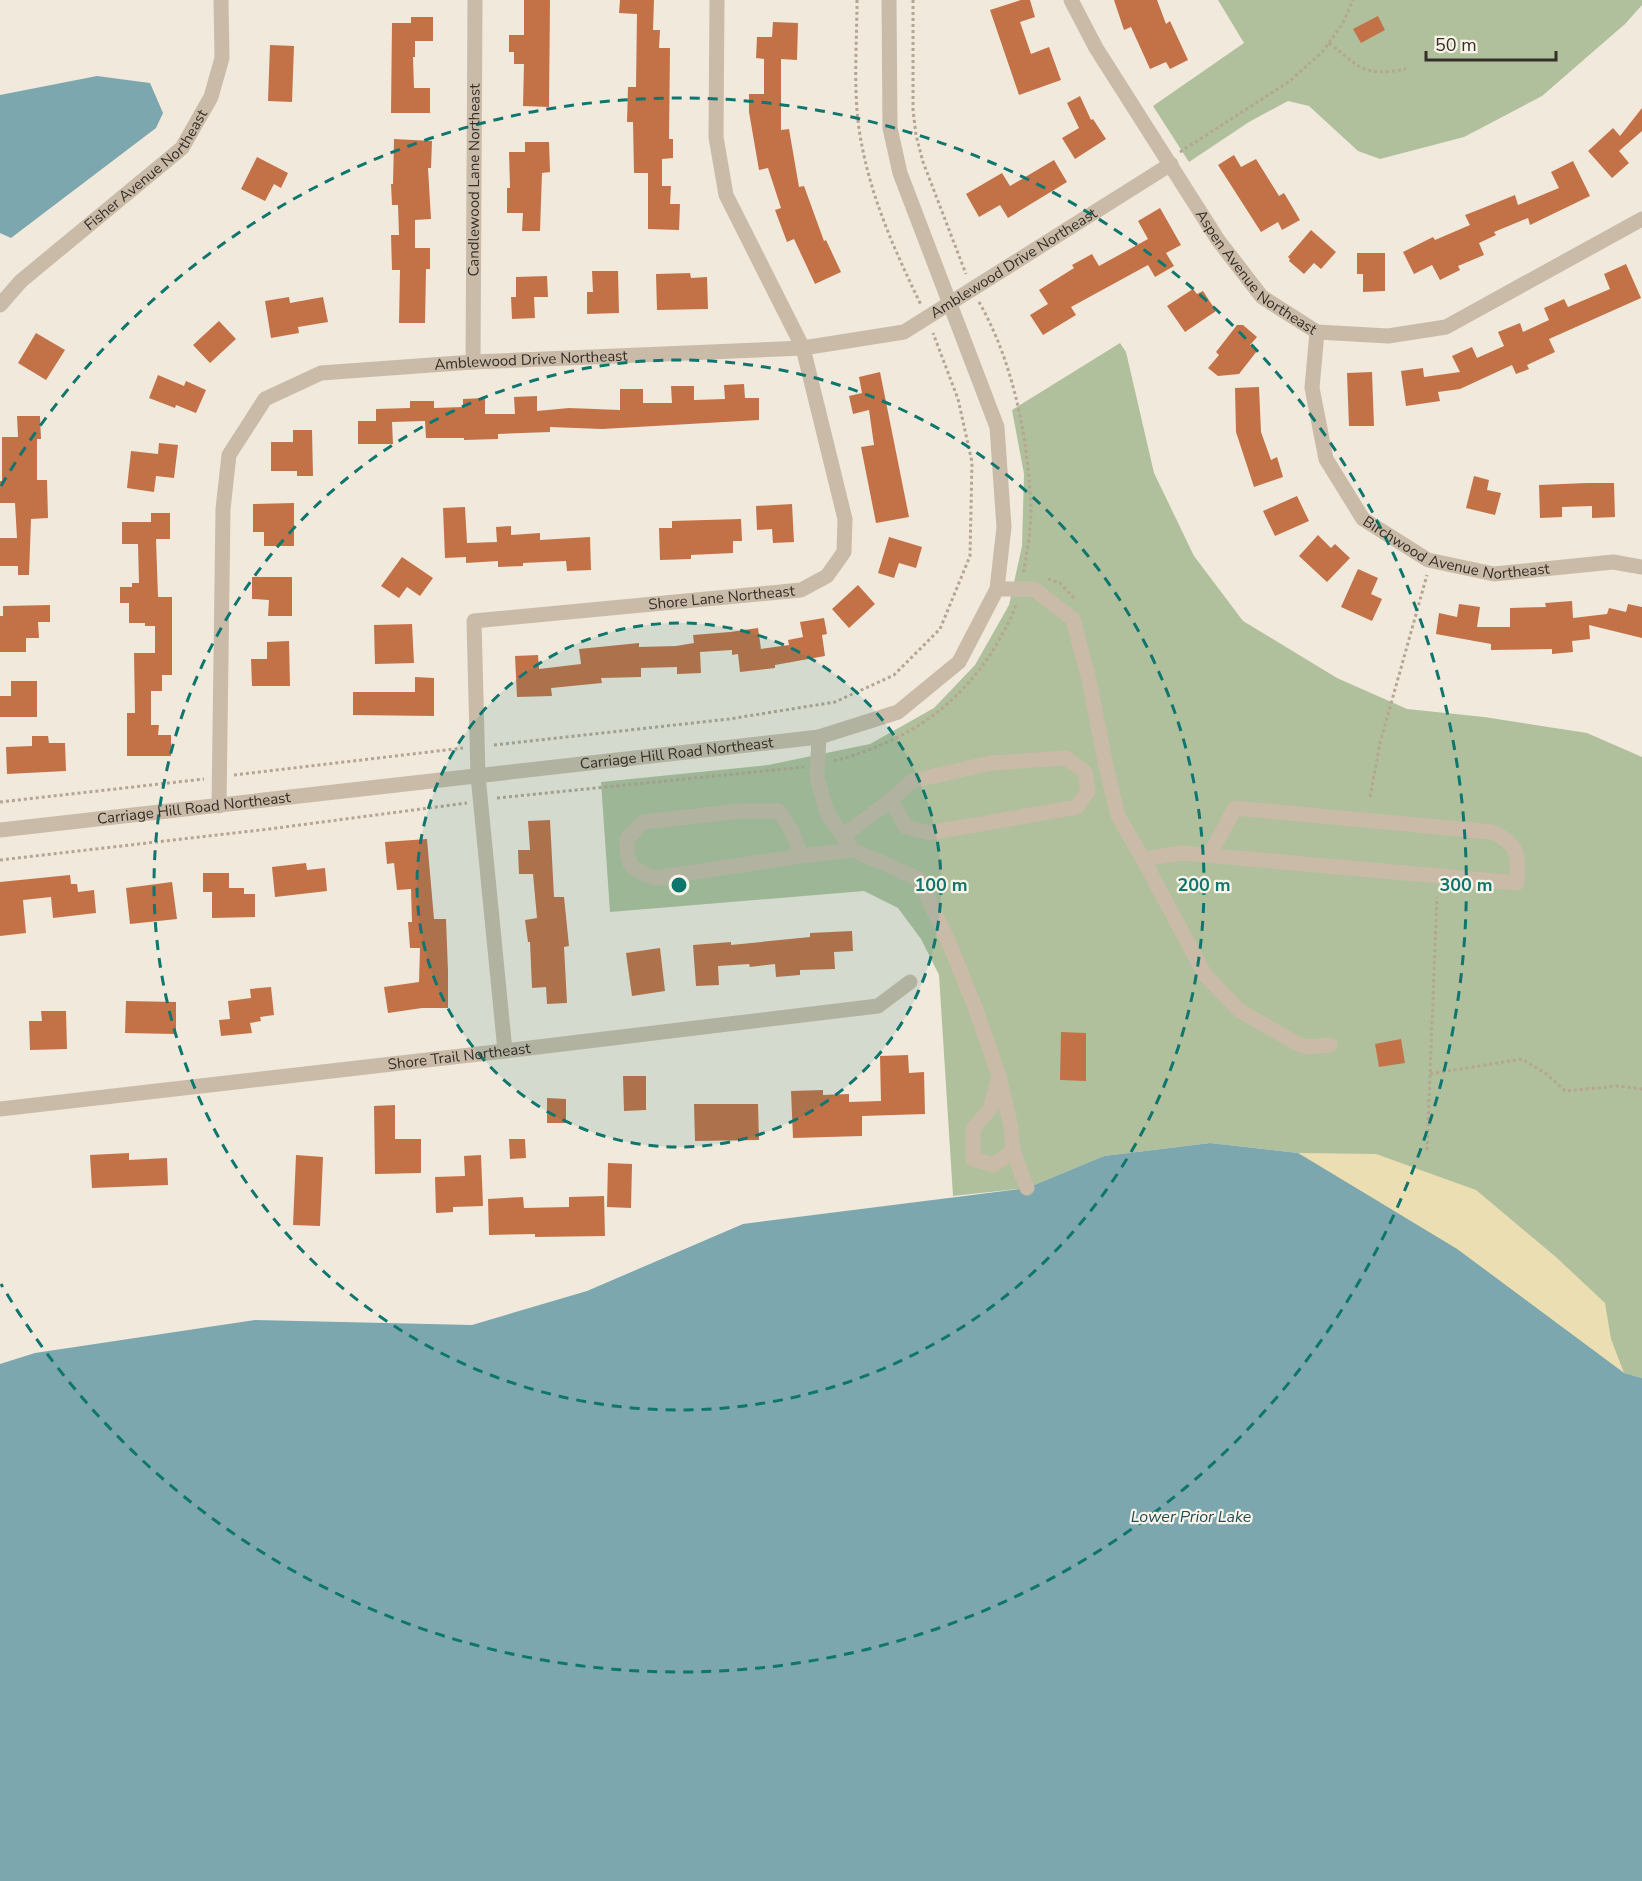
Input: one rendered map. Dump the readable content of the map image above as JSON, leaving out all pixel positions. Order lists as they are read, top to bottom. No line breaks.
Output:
{"streets":{"street":["Fisher Avenue Northeast","Candlewood Lane Northeast","Amblewood Drive Northeast","Aspen Avenue Northeast","Birchwood Avenue Northeast","Shore Lane Northeast","Carriage Hill Road Northeast","Shore Trail Northeast"]},"crossings":[["Candlewood Lane Northeast","Amblewood Drive Northeast"],["Amblewood Drive Northeast","Aspen Avenue Northeast"],["Amblewood Drive Northeast","Shore Lane Northeast"],["Amblewood Drive Northeast","Carriage Hill Road Northeast"],["Aspen Avenue Northeast","Birchwood Avenue Northeast"],["Shore Lane Northeast","Carriage Hill Road Northeast"],["Shore Lane Northeast","Shore Trail Northeast"]],"water":["Lower Prior Lake"],"scale_bar":"50 m","rings":["100 m","200 m","300 m"]}
